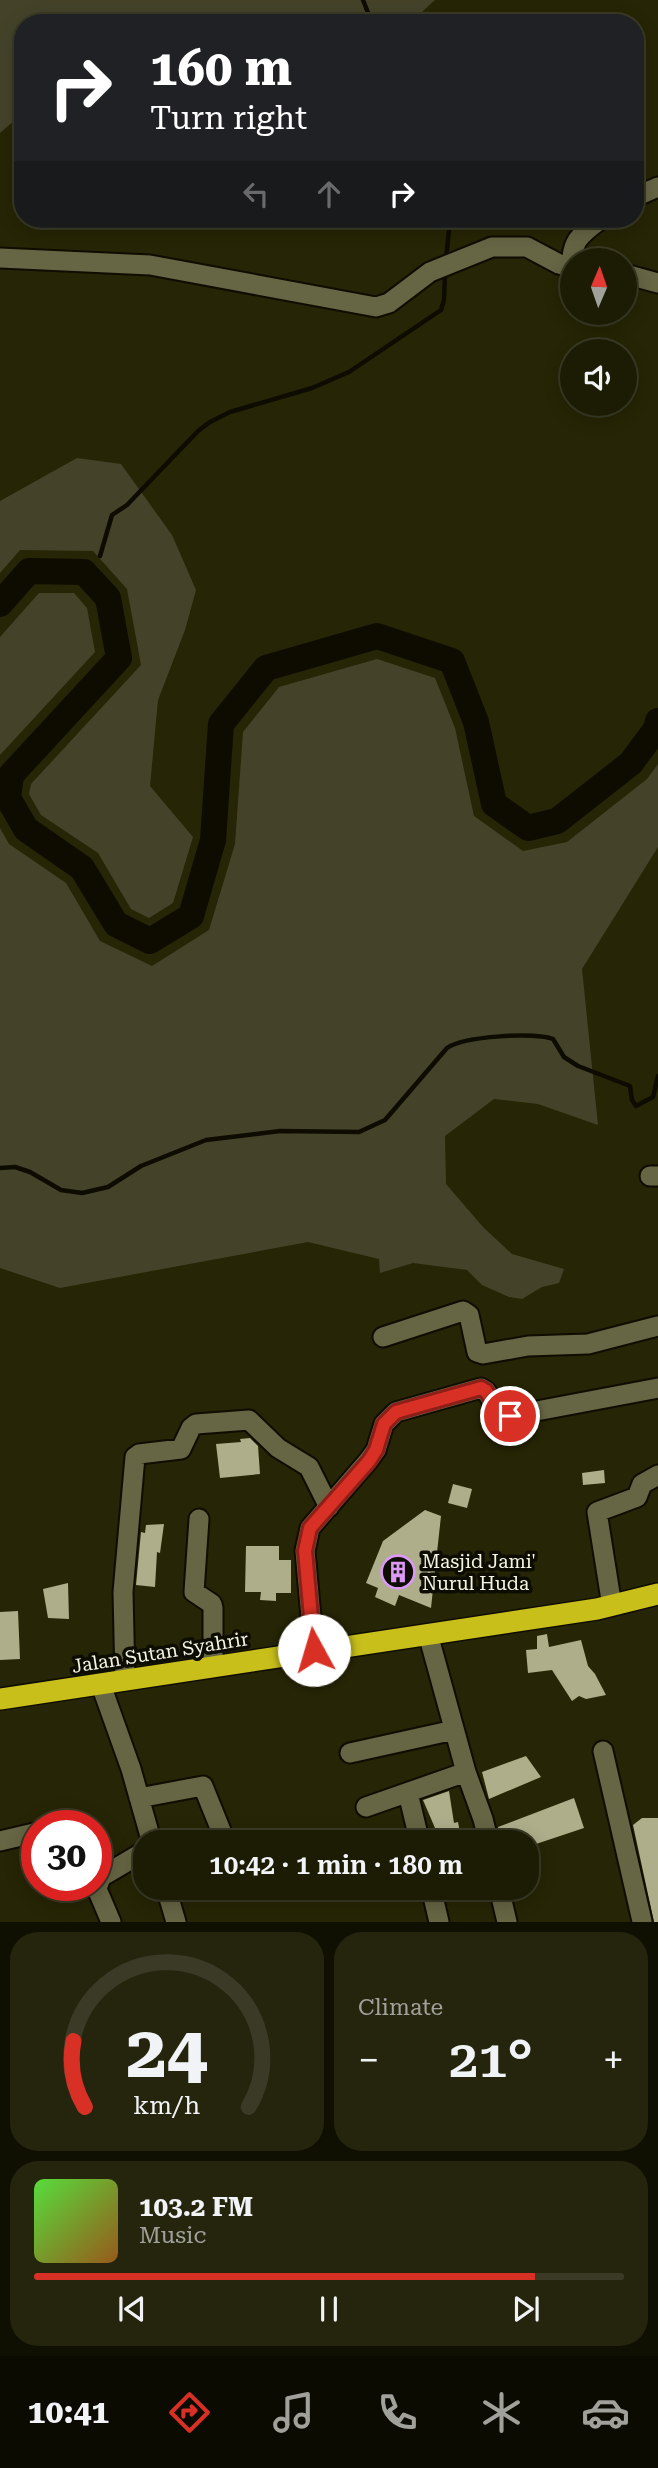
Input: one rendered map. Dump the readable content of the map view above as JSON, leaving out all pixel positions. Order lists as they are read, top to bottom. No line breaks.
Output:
{"streets":{"highway":["Jalan Sutan Syahrir"]},"places":{"building":["Masjid Jami' Nurul Huda"]},"north":"top","page":{"turn":["160 m","Turn right"],"limit":"30","trip":"10:42 · 1 min · 180 m","tile":"Climate","heat":["−","21°","+"],"song":["103.2 FM","Music"],"tabs":"10:41","gauge":["24","km/h"]}}
